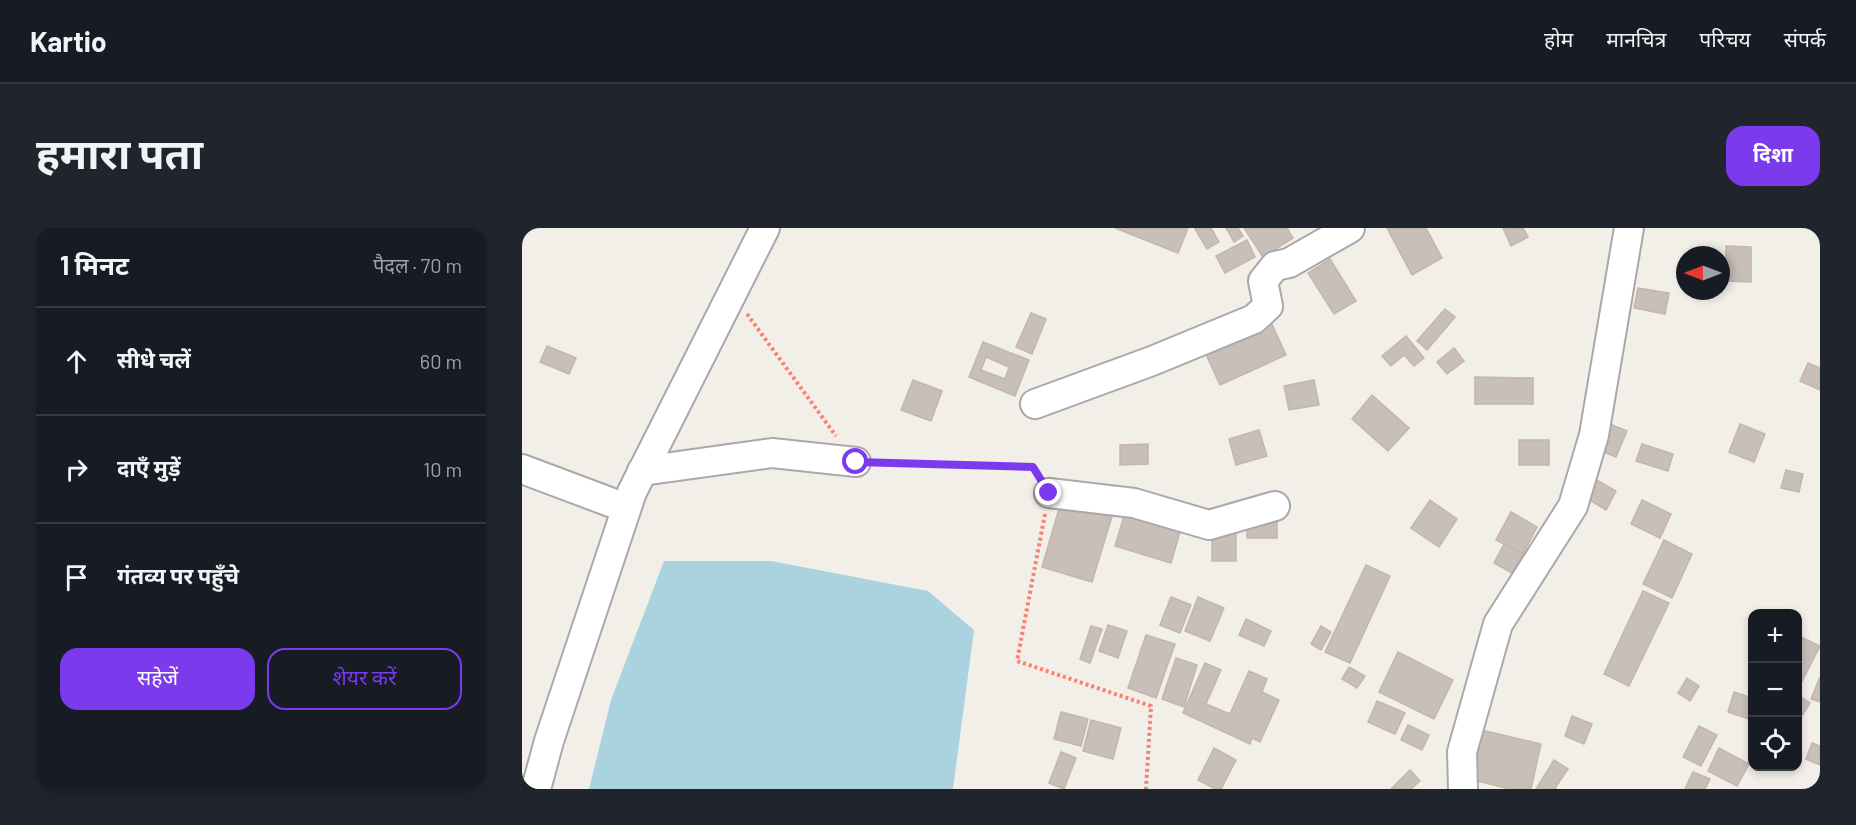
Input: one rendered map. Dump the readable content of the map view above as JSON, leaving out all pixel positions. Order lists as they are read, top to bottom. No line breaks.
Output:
{"north":"left","page":{"header":"Kartio","nav":["होम","मानचित्र","परिचय","संपर्क"],"buttons":["दिशा",["सहेजें","शेयर करें"]],"title":"हमारा पता","heading":["1 मिनट","पैदल · 70 m"],"list":[["सीधे चलें","60 m"],["दाएँ मुड़ें","10 m"],"गंतव्य पर पहुँचे"],"map_buttons":["+","−"]}}
